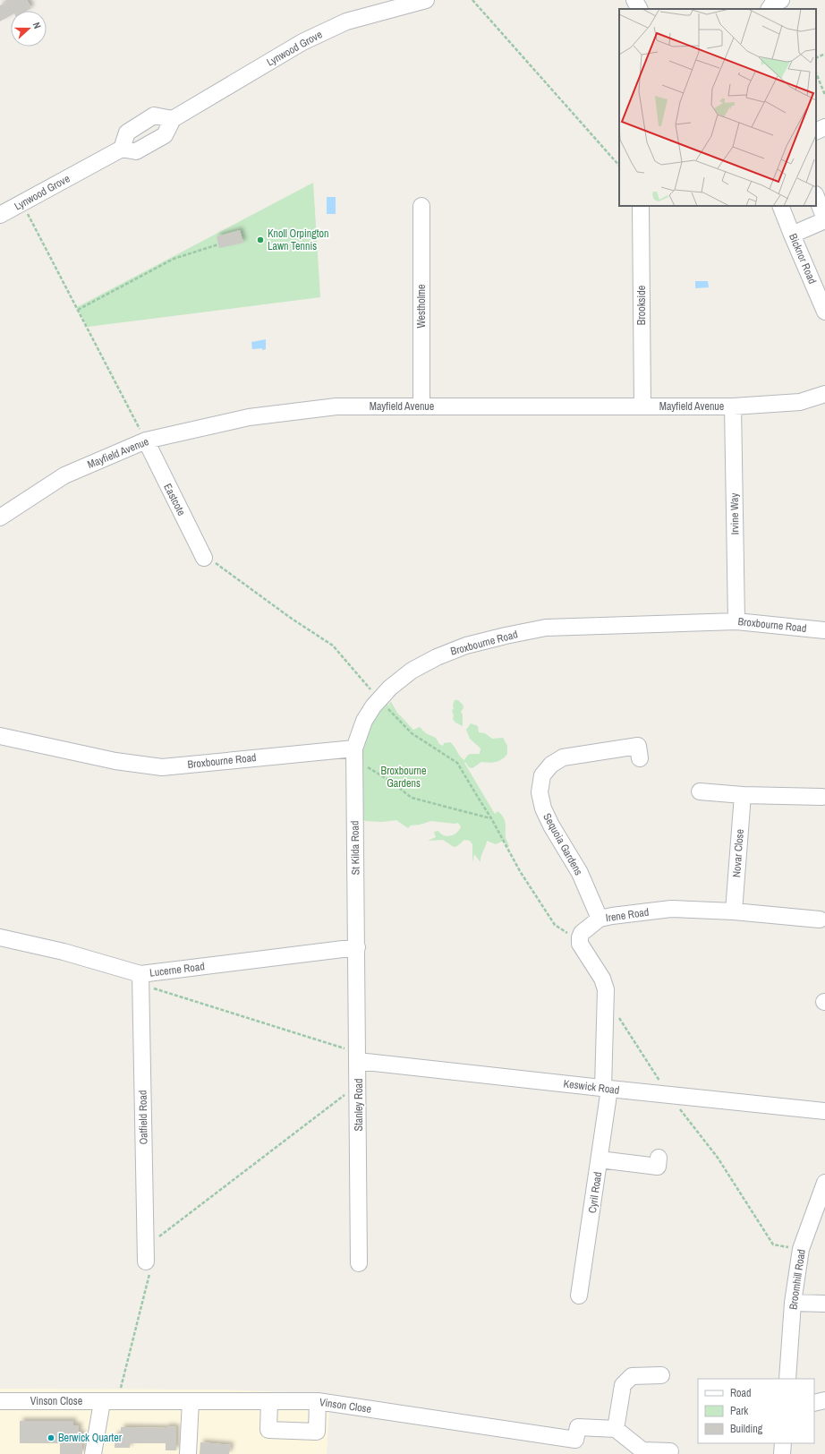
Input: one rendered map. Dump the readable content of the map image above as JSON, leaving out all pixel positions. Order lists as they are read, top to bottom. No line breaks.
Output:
{"streets":{"street":["Lynwood Grove","Bicknor Road","Brookside","Westholme","Mayfield Avenue","Eastcote","Irvine Way","Broxbourne Road","Sequoia Gardens","St Kilda Road","Novar Close","Irene Road","Lucerne Road","Keswick Road","Stanley Road","Oatfield Road","Cyril Road","Broomhill Road","Vinson Close"]},"crossings":[["Brookside","Mayfield Avenue"],["Westholme","Mayfield Avenue"],["Mayfield Avenue","Eastcote"],["Mayfield Avenue","Irvine Way"],["Irvine Way","Broxbourne Road"],["Broxbourne Road","St Kilda Road"],["Sequoia Gardens","Irene Road"],["St Kilda Road","Lucerne Road"],["St Kilda Road","Stanley Road"],["Novar Close","Irene Road"],["Lucerne Road","Stanley Road"],["Lucerne Road","Oatfield Road"],["Keswick Road","Stanley Road"],["Keswick Road","Cyril Road"]],"parks":["Broxbourne Gardens"],"places":["Knoll Orpington Lawn Tennis","Berwick Quarter"],"legend":["Road","Park","Building"],"north":"right"}
